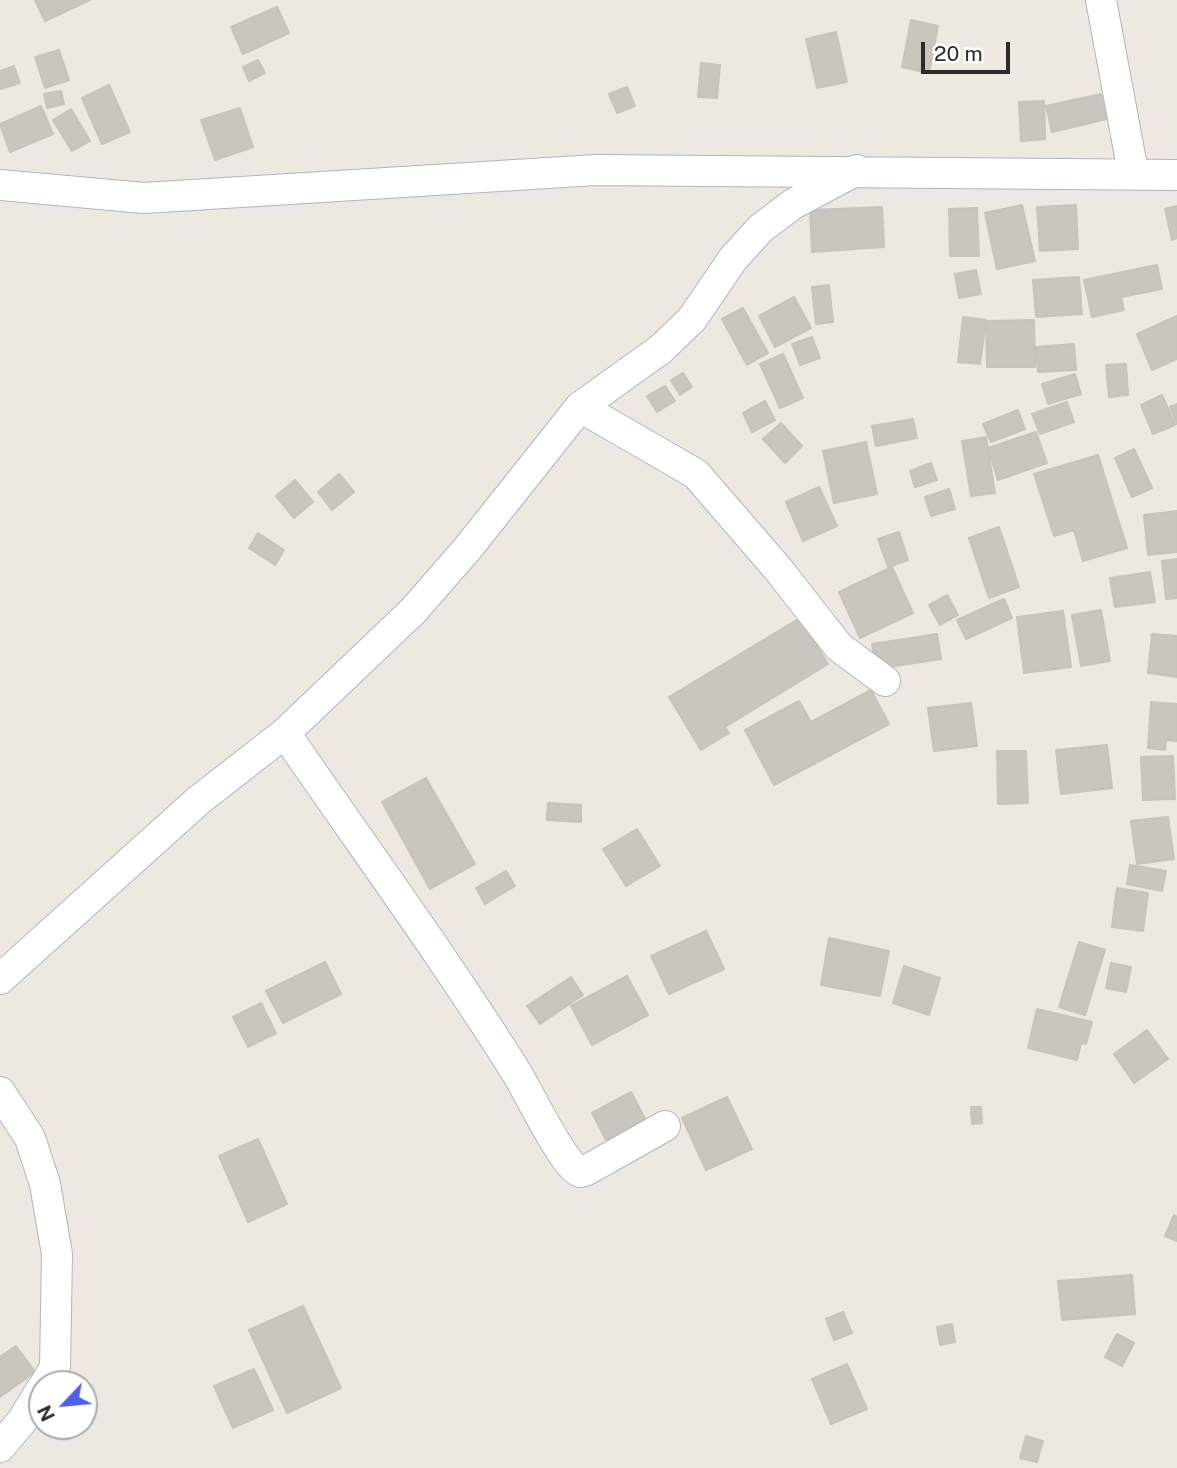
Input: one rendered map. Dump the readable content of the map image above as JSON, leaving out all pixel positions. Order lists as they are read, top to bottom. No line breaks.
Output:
{"scale_bar":"20 m","north":"bottom left"}
